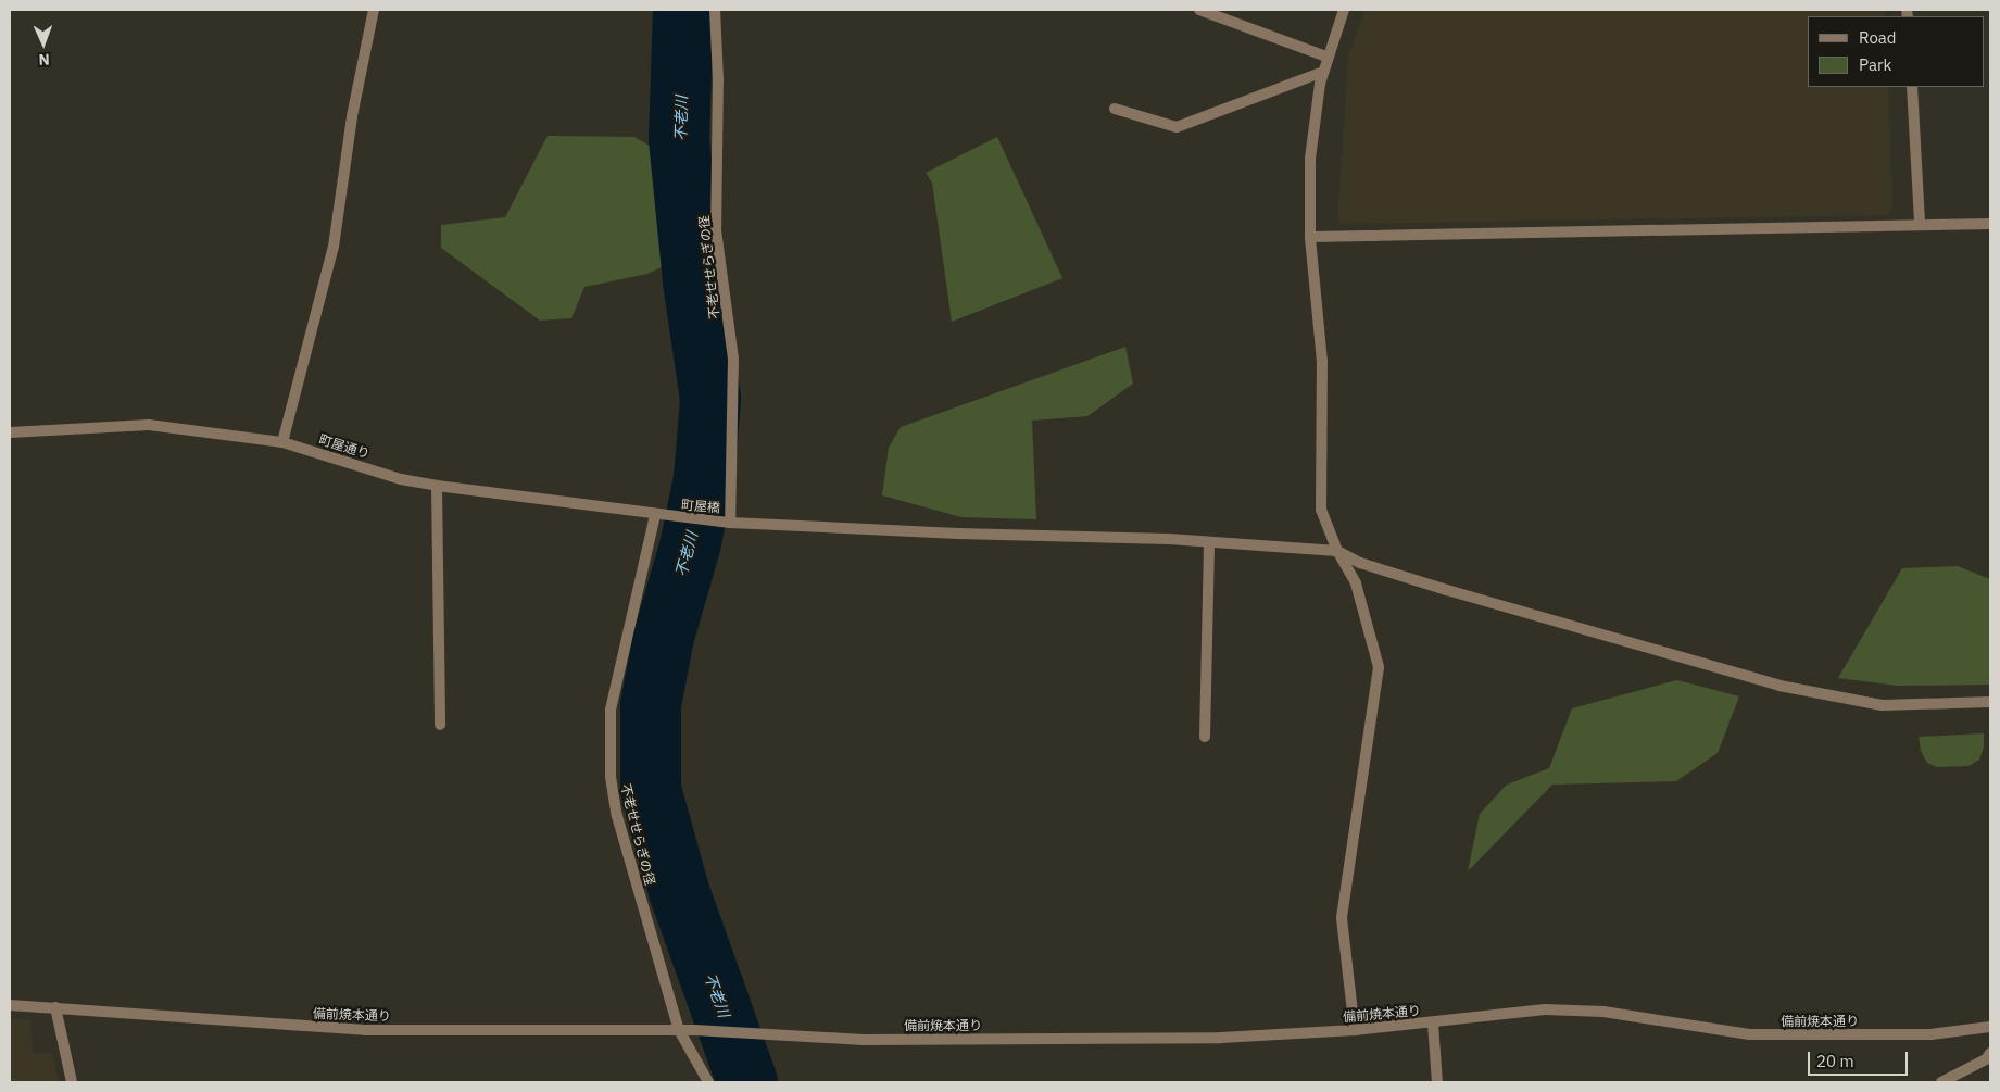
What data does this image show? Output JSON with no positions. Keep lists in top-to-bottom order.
{
  "streets": {
    "street": [
      "不老せせらぎの径",
      "町屋通り",
      "町屋橋",
      "備前焼本通り"
    ]
  },
  "crossings": [
    ["不老せせらぎの径", "町屋通り"],
    ["不老せせらぎの径", "町屋橋"],
    ["不老せせらぎの径", "備前焼本通り"],
    ["町屋通り", "町屋橋"]
  ],
  "water": ["不老川"],
  "legend": ["Road", "Park"],
  "scale_bar": "20 m",
  "north": "bottom"
}
